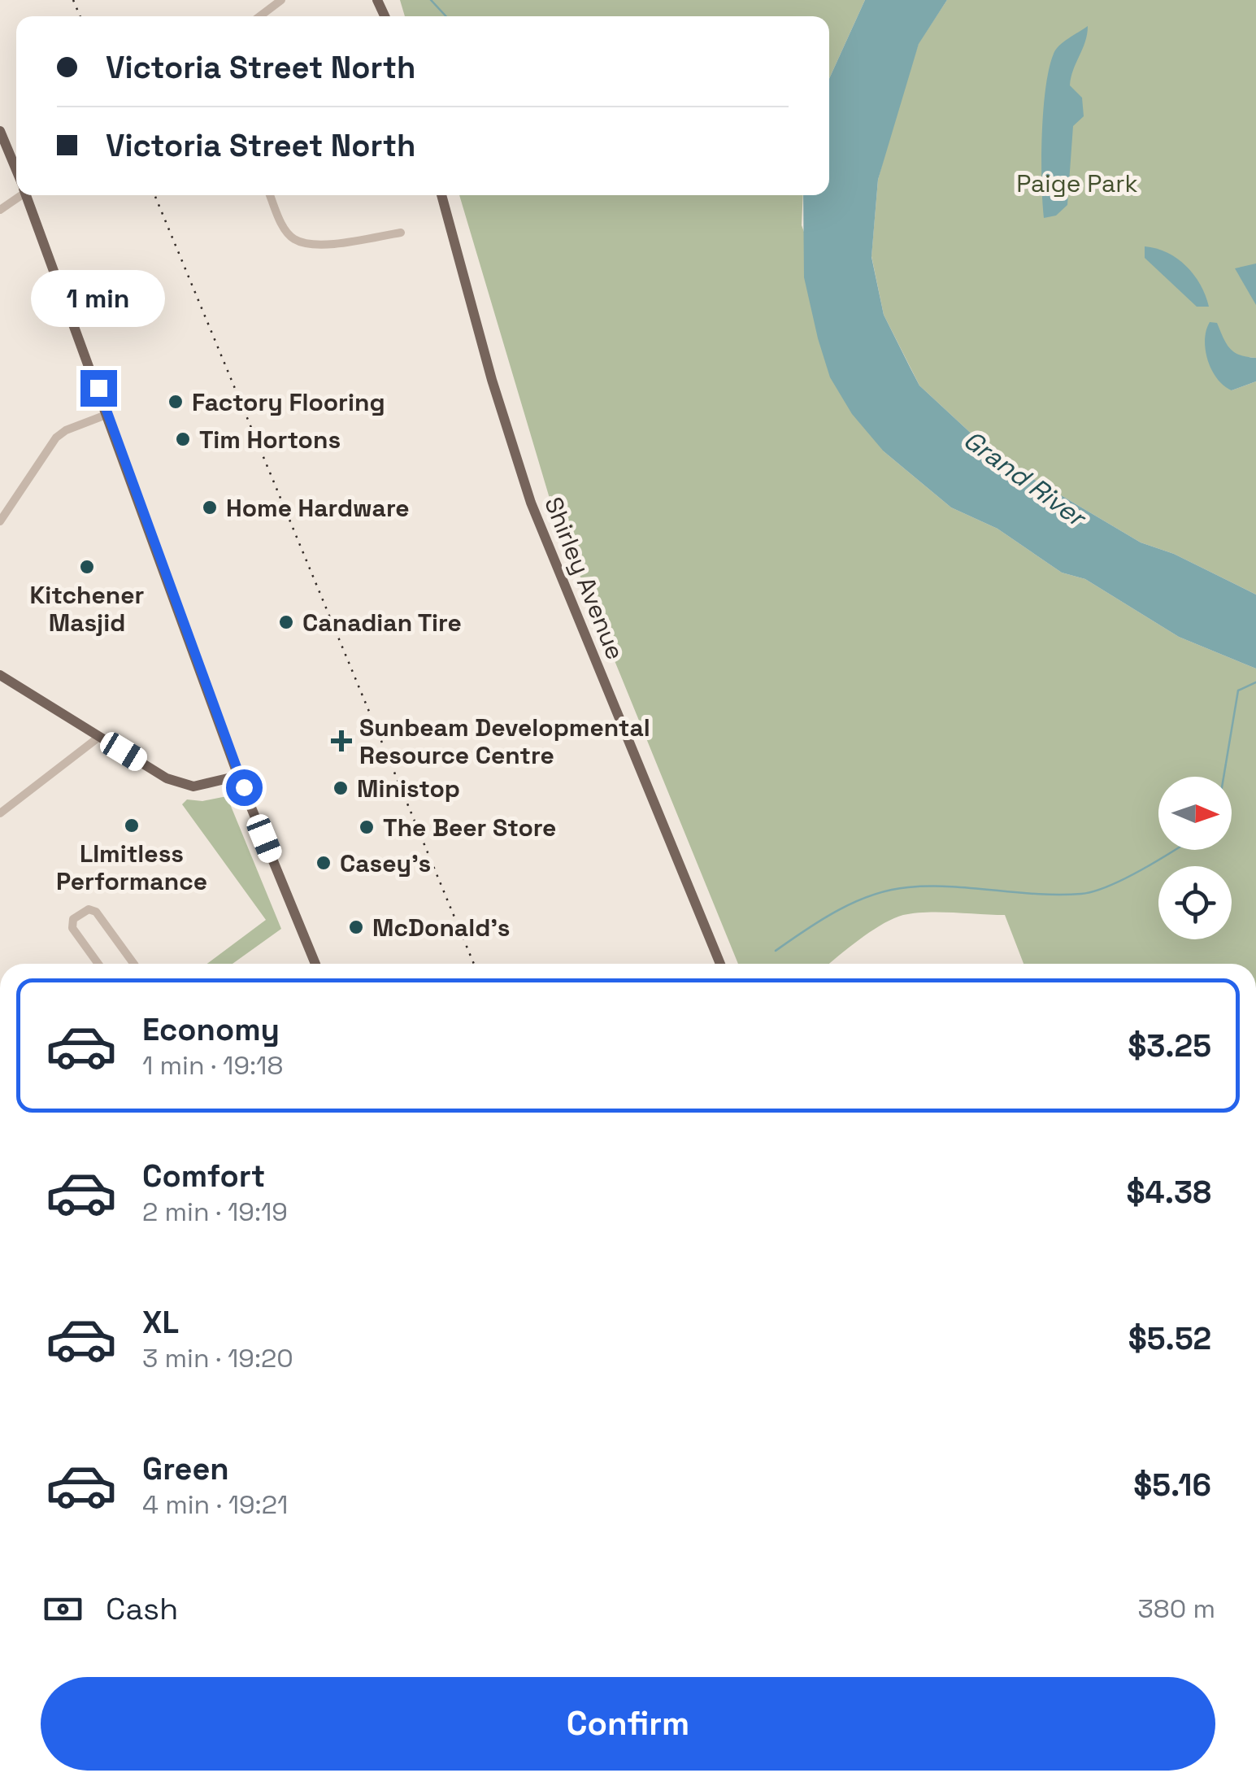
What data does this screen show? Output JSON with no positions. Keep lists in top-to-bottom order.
{
  "streets": {
    "main road": ["Shirley Avenue"]
  },
  "water": ["Grand River"],
  "parks": ["Paige Park"],
  "places": {
    "other": [
      "Factory Flooring",
      "Tim Hortons",
      "Home Hardware",
      "Kitchener Masjid",
      "Canadian Tire",
      "Ministop",
      "LImitless Performance",
      "The Beer Store",
      "Casey's",
      "McDonald's"
    ],
    "health": ["Sunbeam Developmental Resource Centre"]
  },
  "north": "right",
  "page": {
    "banner": ["Victoria Street North", "Victoria Street North"],
    "bubble": "1 min",
    "list": [
      {
        "name": "Economy",
        "note": "1 min · 19:18",
        "value": "$3.25"
      },
      {
        "name": "Comfort",
        "note": "2 min · 19:19",
        "value": "$4.38"
      },
      {
        "name": "XL",
        "note": "3 min · 19:20",
        "value": "$5.52"
      },
      {
        "name": "Green",
        "note": "4 min · 19:21",
        "value": "$5.16"
      }
    ],
    "pay": ["Cash", "380 m"],
    "buttons": "Confirm"
  }
}
